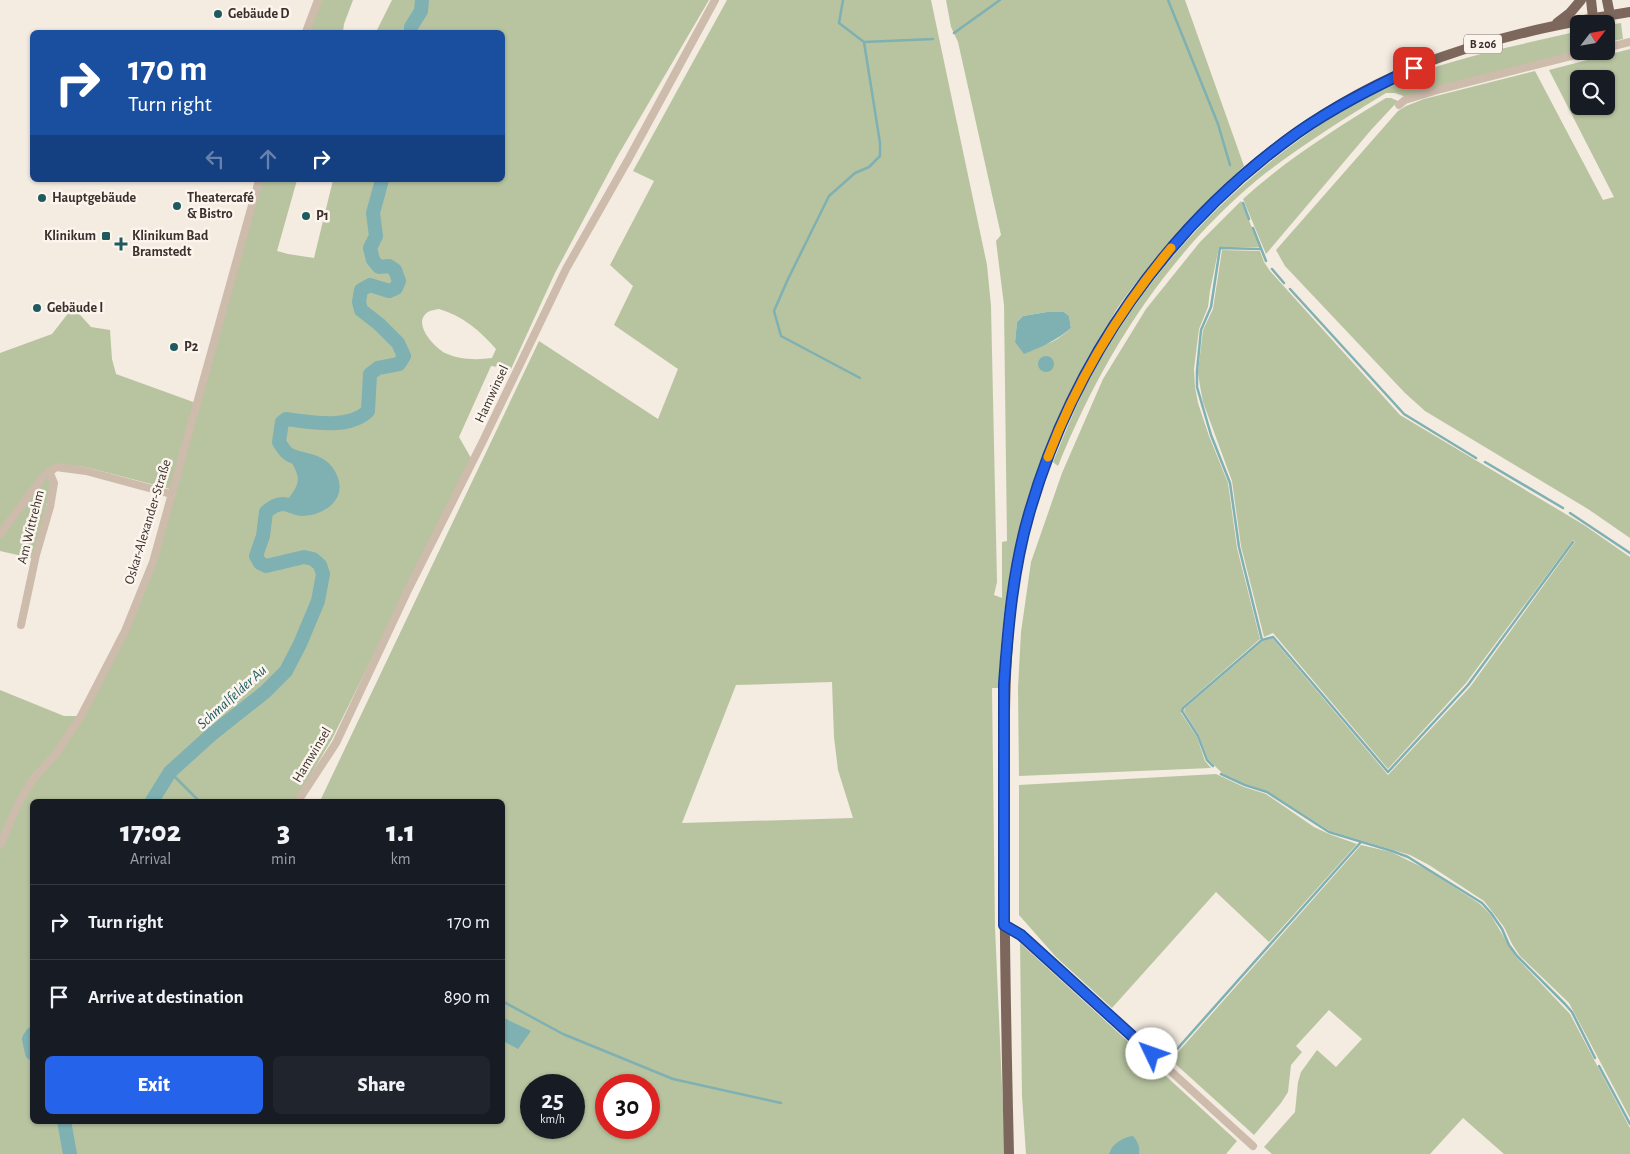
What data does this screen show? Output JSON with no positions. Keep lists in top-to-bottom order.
{
  "streets": {
    "main road": ["B 206"],
    "street": ["Hamwinsel", "Oskar-Alexander-Straße", "Am Wittrehm"]
  },
  "crossings": [
    ["Oskar-Alexander-Straße", "Am Wittrehm"]
  ],
  "water": ["Schmalfelder Au"],
  "places": {
    "other": [
      "Gebäude D",
      "Hauptgebäude",
      "Theatercafé & Bistro",
      "P1",
      "Gebäude I",
      "P2"
    ],
    "transit": ["Klinikum"],
    "health": ["Klinikum Bad Bramstedt"]
  },
  "north": "top right",
  "page": {
    "turn": ["170 m", "Turn right"],
    "eta": [
      "17:02",
      "Arrival",
      "3",
      "min",
      "1.1",
      "km"
    ],
    "list": [
      {
        "name": "Turn right",
        "value": "170 m"
      },
      {
        "name": "Arrive at destination",
        "value": "890 m"
      }
    ],
    "buttons": ["Exit", "Share"],
    "speed": "25 km/h",
    "limit": "30"
  }
}
